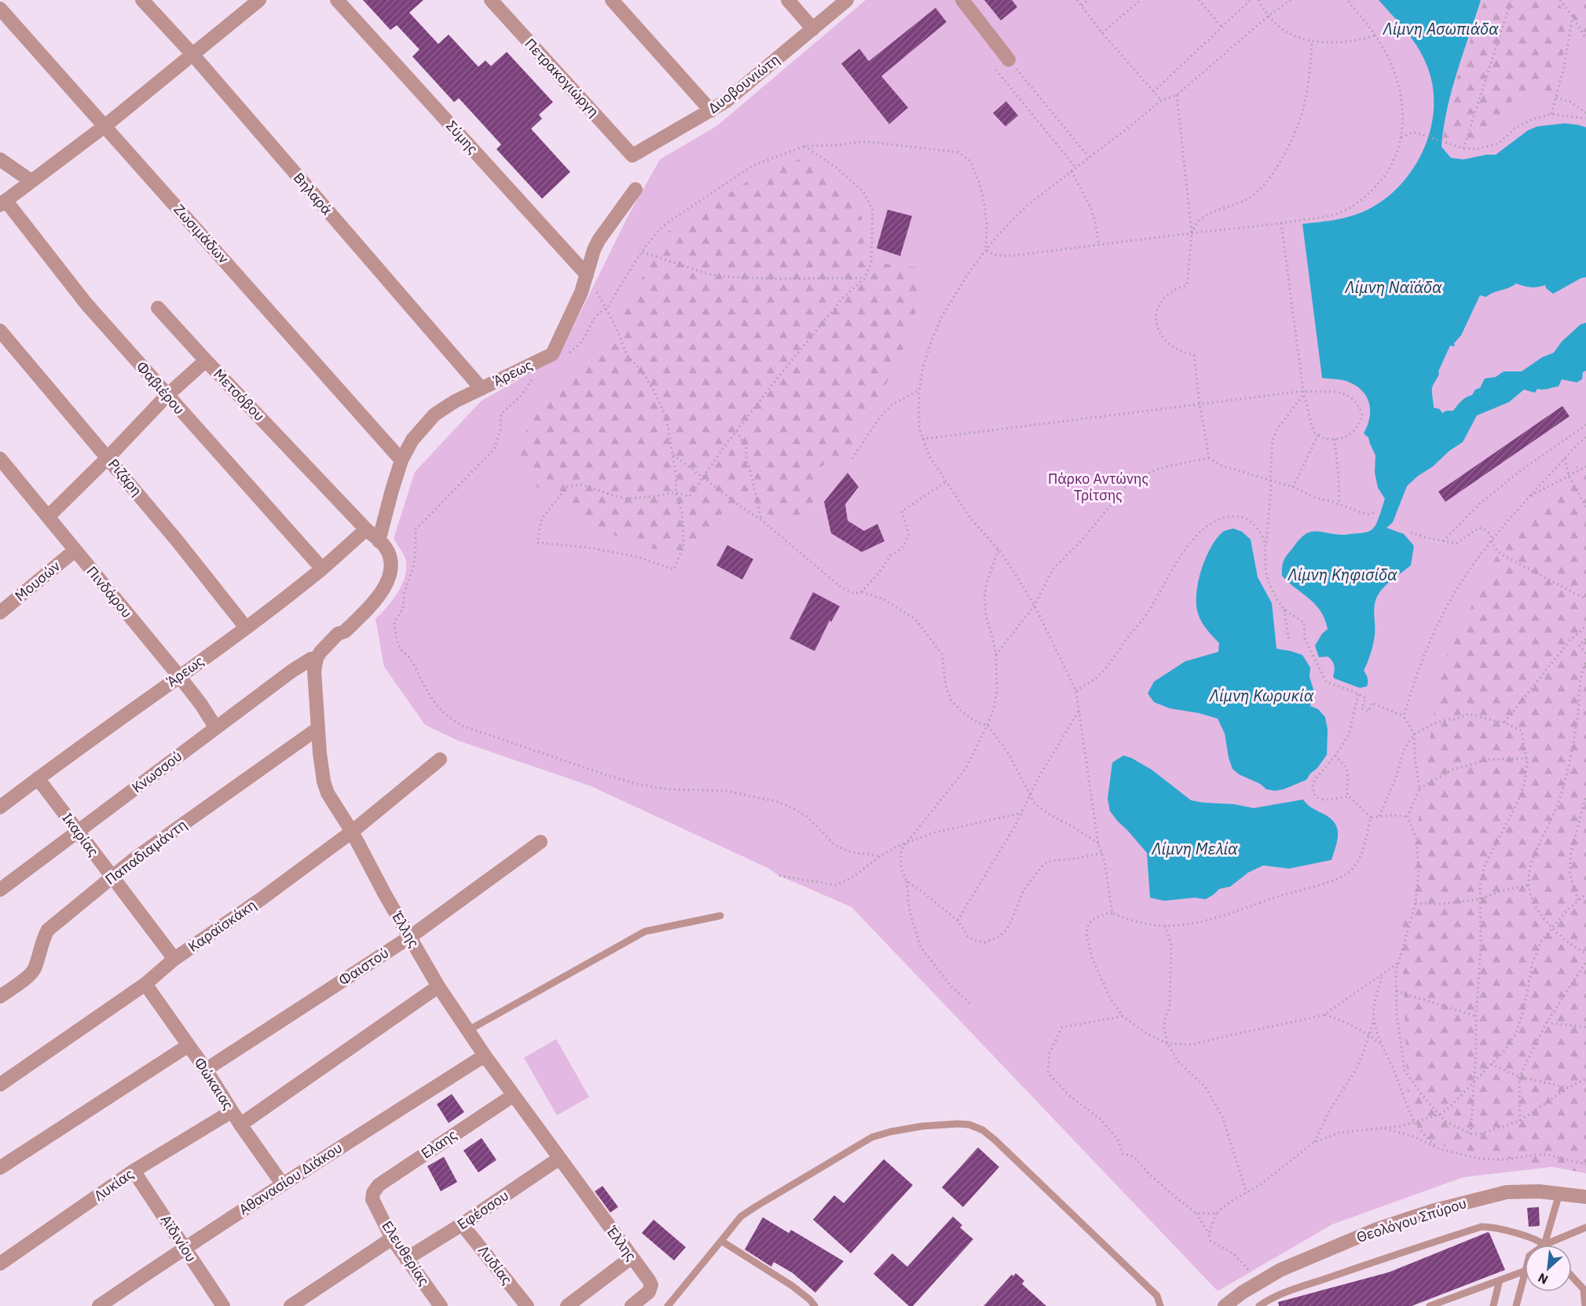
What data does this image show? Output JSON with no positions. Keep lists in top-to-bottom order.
{
  "streets": {
    "street": [
      "Πετρακογιώργη",
      "Δυοβουνιώτη",
      "Σύμης",
      "Βηλαρά",
      "Ζωσιμάδων",
      "Άρεως",
      "Φαβιέρου",
      "Μετσόβου",
      "Ριζάρη",
      "Μουσών",
      "Πινδάρου",
      "Κνωσσού",
      "Ικαρίας",
      "Παπαδιαμάντη",
      "Καραϊσκάκη",
      "Έλλης",
      "Φαιστού",
      "Φώκαιας",
      "Ελαης",
      "Αθανασίου Διάκου",
      "Λυκίας",
      "Εφέσσου",
      "Θεολόγου Σπύρου",
      "Αϊδινίου",
      "Ελευθερίας",
      "Λυδίας"
    ]
  },
  "crossings": [
    ["Πετρακογιώργη", "Δυοβουνιώτη"],
    ["Σύμης", "Άρεως"],
    ["Βηλαρά", "Άρεως"],
    ["Ζωσιμάδων", "Άρεως"],
    ["Άρεως", "Φαβιέρου"],
    ["Άρεως", "Μετσόβου"],
    ["Άρεως", "Ριζάρη"],
    ["Άρεως", "Πινδάρου"],
    ["Άρεως", "Ικαρίας"],
    ["Φαβιέρου", "Μετσόβου"],
    ["Μετσόβου", "Ριζάρη"],
    ["Μετσόβου", "Πινδάρου"],
    ["Μουσών", "Πινδάρου"],
    ["Πινδάρου", "Κνωσσού"],
    ["Κνωσσού", "Ικαρίας"],
    ["Κνωσσού", "Έλλης"],
    ["Ικαρίας", "Παπαδιαμάντη"],
    ["Ικαρίας", "Καραϊσκάκη"],
    ["Παπαδιαμάντη", "Έλλης"],
    ["Καραϊσκάκη", "Έλλης"],
    ["Καραϊσκάκη", "Φώκαιας"],
    ["Έλλης", "Φαιστού"],
    ["Έλλης", "Ελαης"],
    ["Έλλης", "Αθανασίου Διάκου"],
    ["Έλλης", "Εφέσσου"],
    ["Φαιστού", "Φώκαιας"],
    ["Φώκαιας", "Αθανασίου Διάκου"],
    ["Φώκαιας", "Λυκίας"],
    ["Ελαης", "Ελευθερίας"],
    ["Αθανασίου Διάκου", "Αϊδινίου"],
    ["Λυκίας", "Αϊδινίου"],
    ["Εφέσσου", "Ελευθερίας"],
    ["Εφέσσου", "Λυδίας"]
  ],
  "water": [
    "Λίμνη Ασωπιάδα",
    "Λίμνη Ναϊάδα",
    "Λίμνη Κηφισίδα",
    "Λίμνη Κωρυκία",
    "Λίμνη Μελία"
  ],
  "parks": ["Πάρκο Αντώνης Τρίτσης"],
  "north": "bottom left"
}
